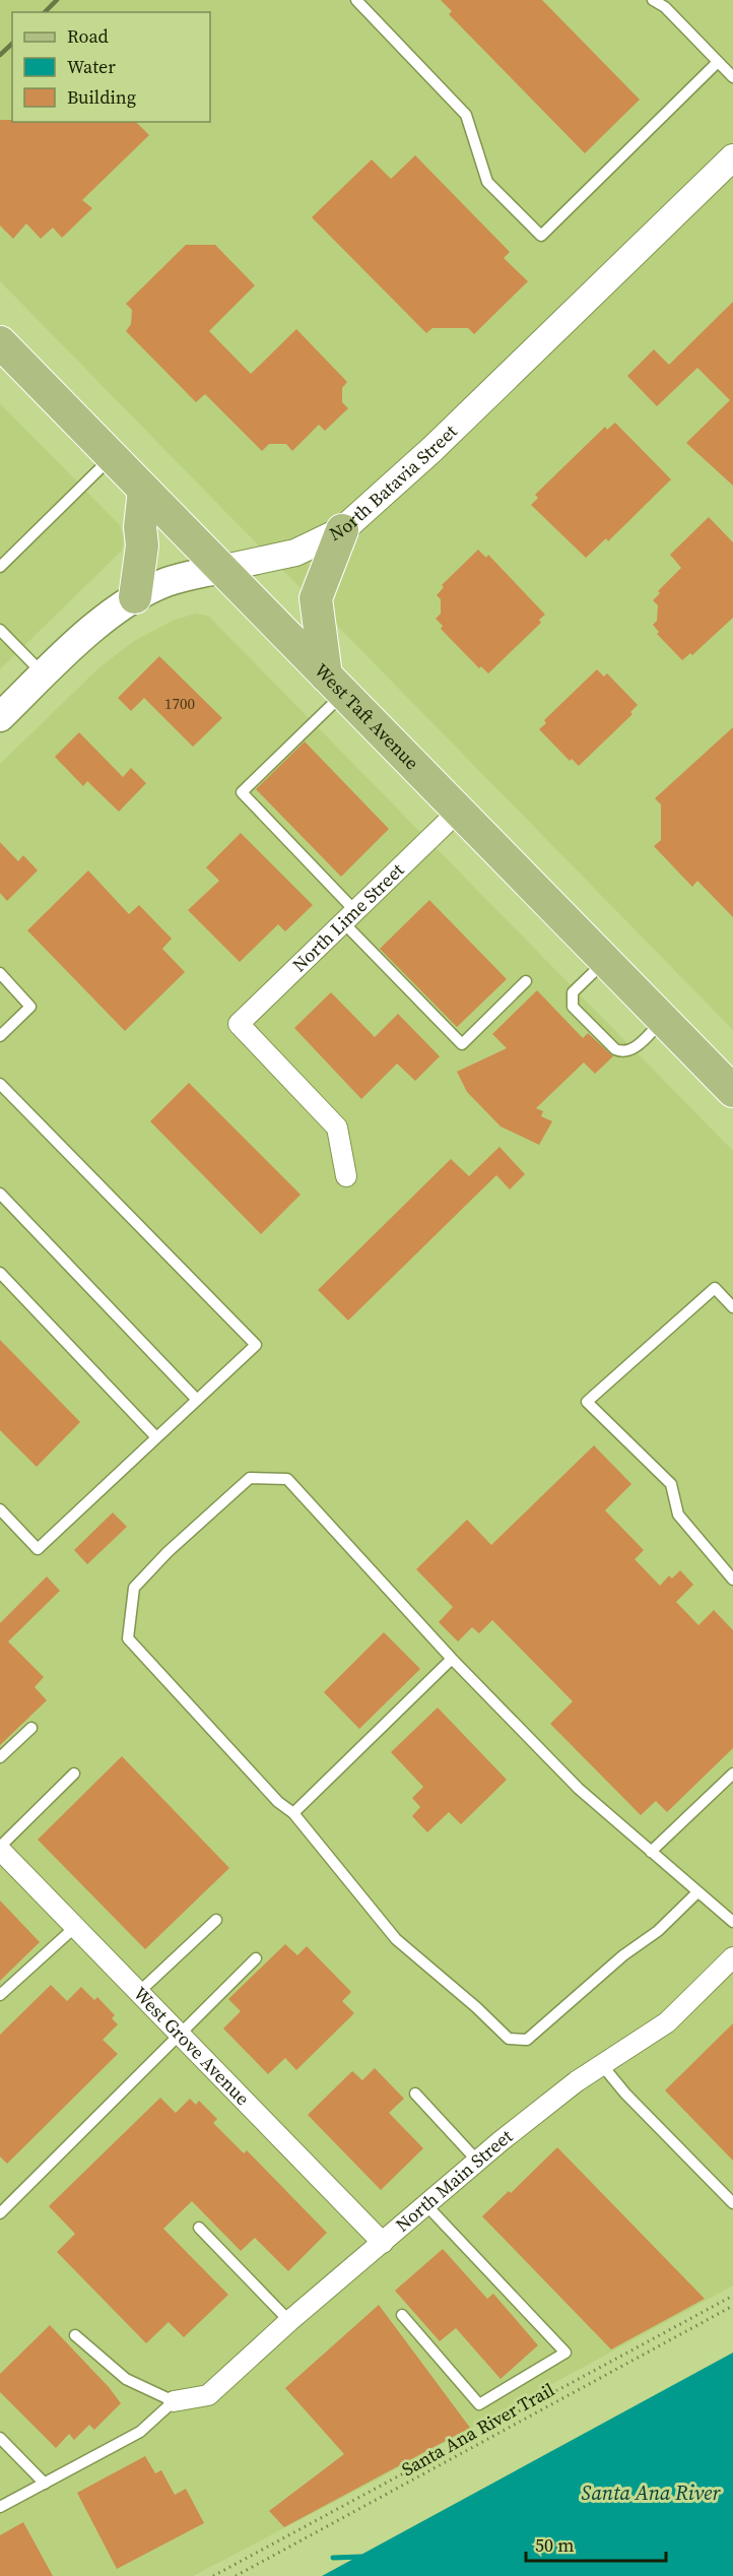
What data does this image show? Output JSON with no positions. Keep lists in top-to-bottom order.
{
  "streets": {
    "main road": ["North Batavia Street", "West Taft Avenue"],
    "street": ["North Lime Street", "West Grove Avenue", "North Main Street"],
    "path": ["Santa Ana River Trail"]
  },
  "crossings": [
    ["North Batavia Street", "West Taft Avenue"],
    ["West Taft Avenue", "North Lime Street"],
    ["West Grove Avenue", "North Main Street"]
  ],
  "water": ["Santa Ana River"],
  "house_numbers": ["1700"],
  "legend": ["Road", "Water", "Building"],
  "scale_bar": "50 m"
}
